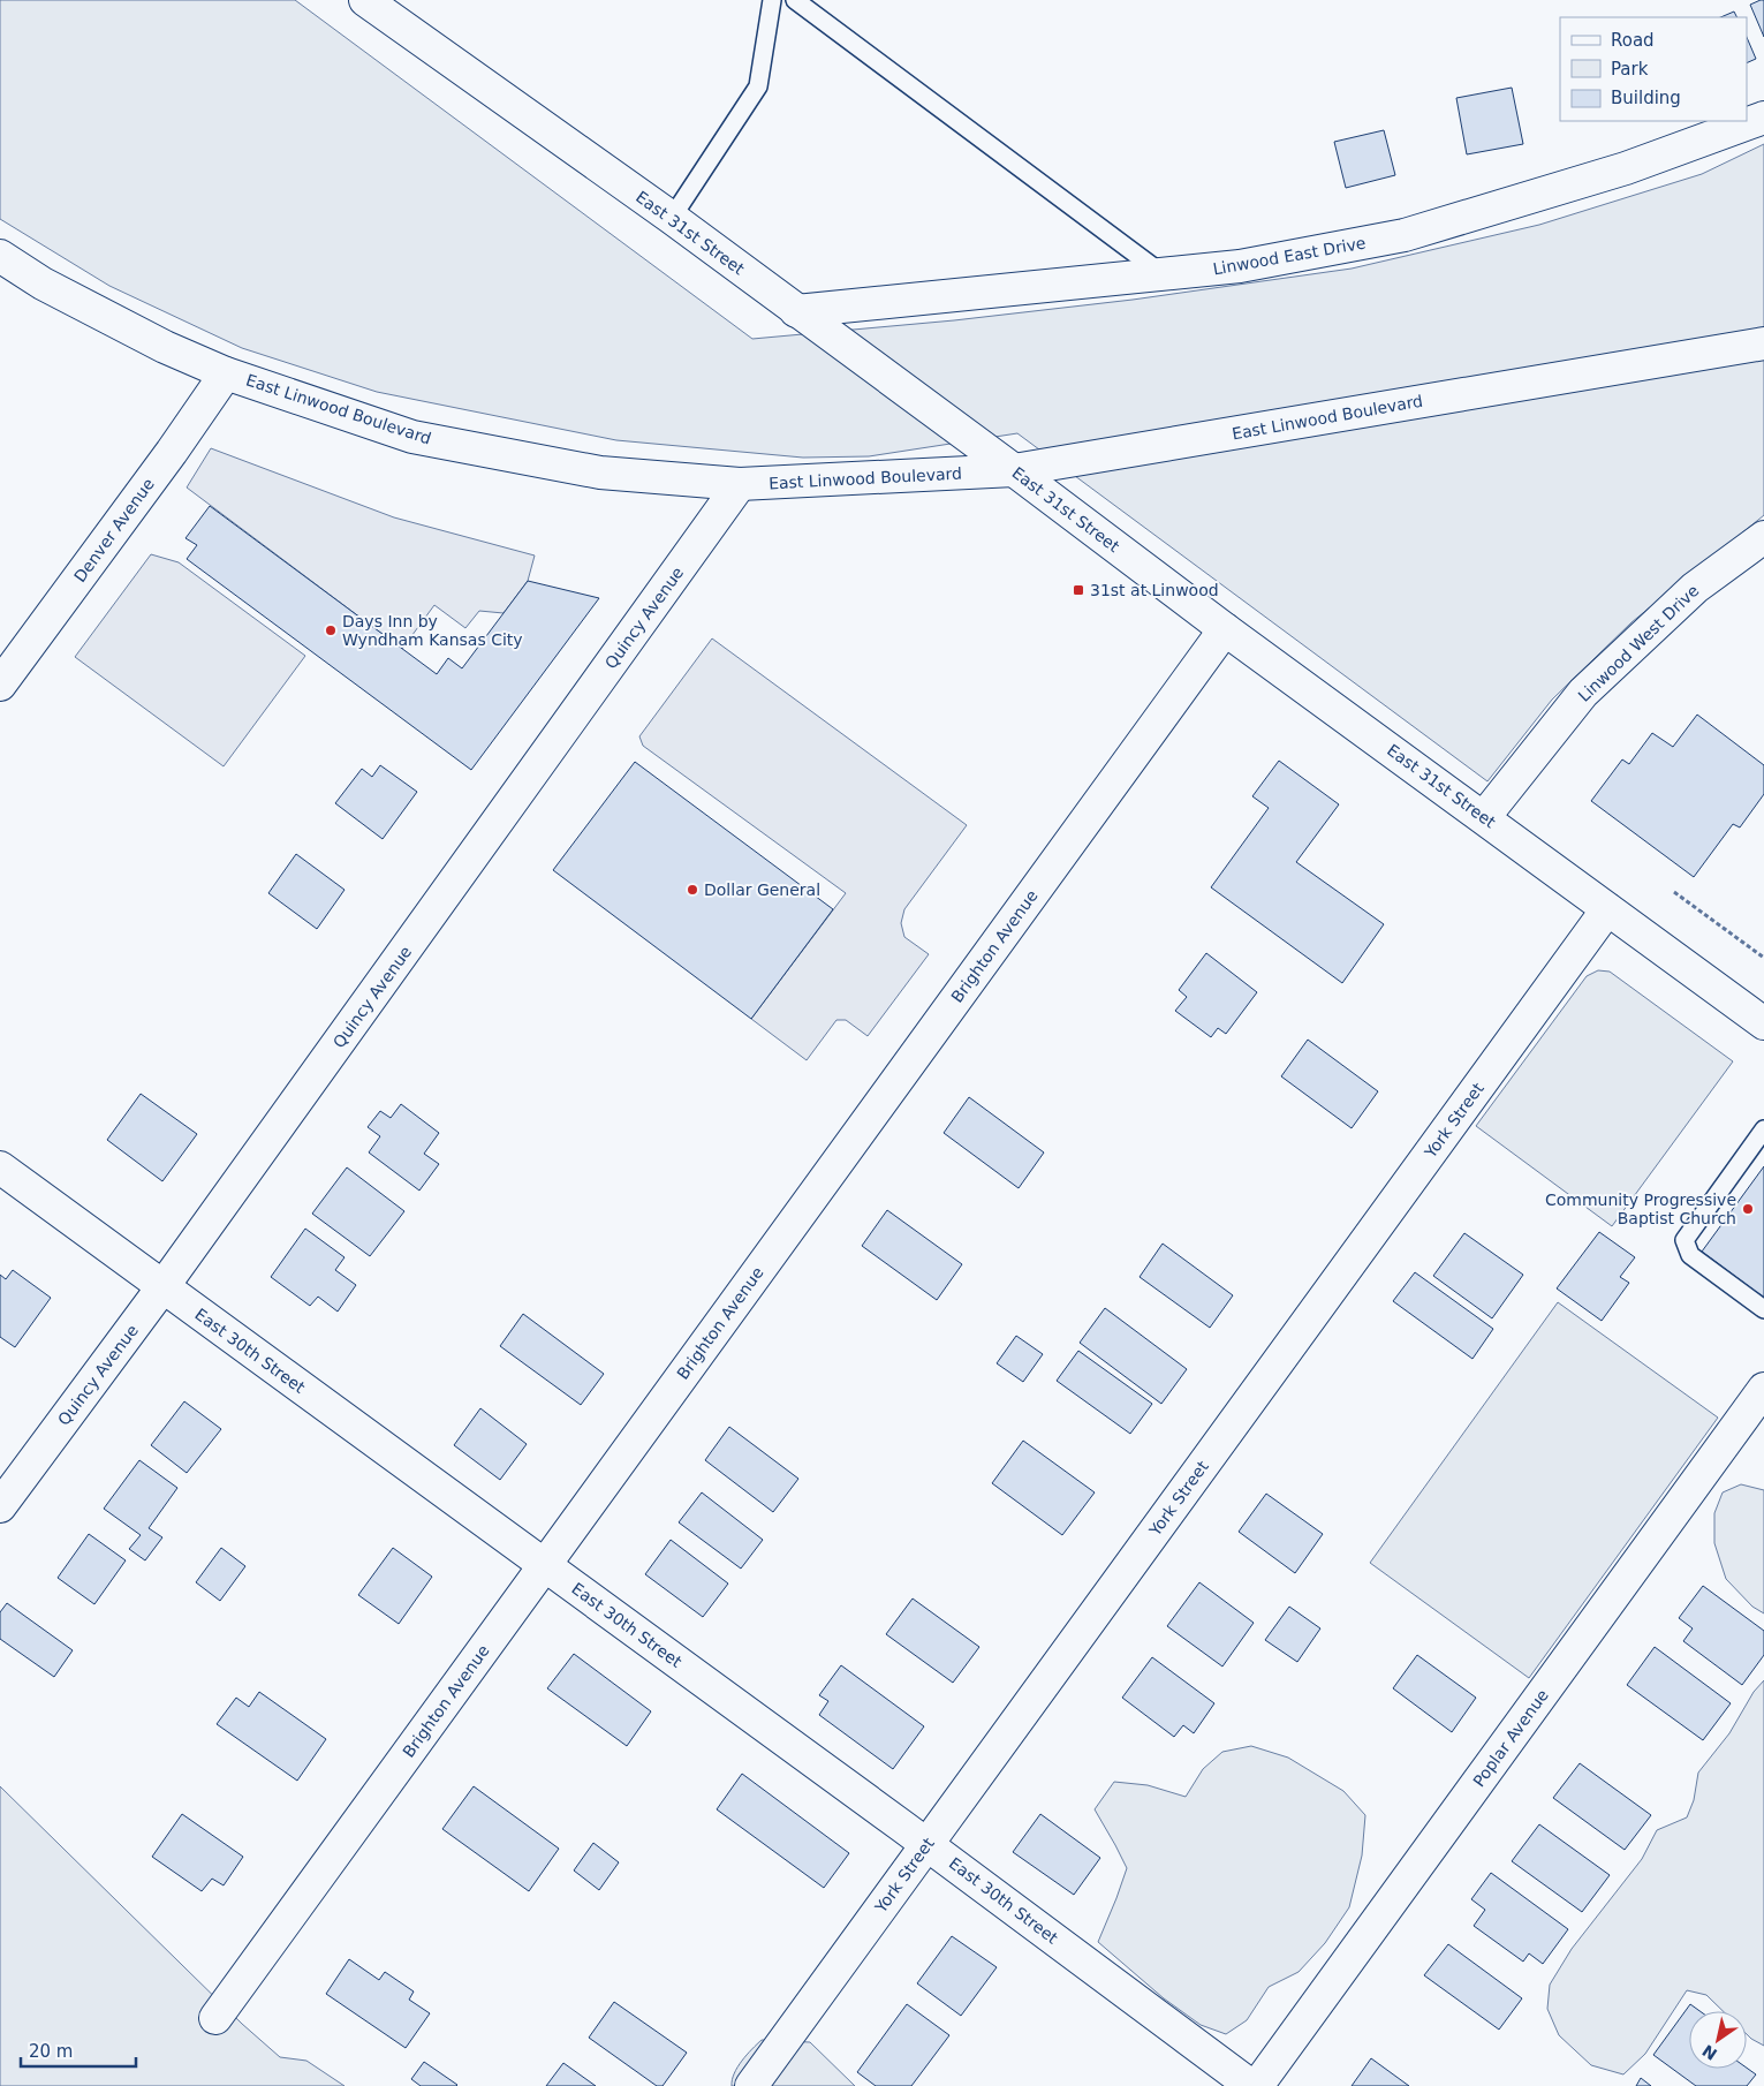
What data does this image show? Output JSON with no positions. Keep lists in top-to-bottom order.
{
  "streets": {
    "street": [
      "East 31st Street",
      "Linwood East Drive",
      "East Linwood Boulevard",
      "Denver Avenue",
      "Quincy Avenue",
      "Linwood West Drive",
      "Brighton Avenue",
      "York Street",
      "East 30th Street",
      "Poplar Avenue"
    ]
  },
  "crossings": [
    ["East 31st Street", "Linwood East Drive"],
    ["East 31st Street", "East Linwood Boulevard"],
    ["East 31st Street", "Linwood West Drive"],
    ["East 31st Street", "Brighton Avenue"],
    ["East 31st Street", "York Street"],
    ["East Linwood Boulevard", "Denver Avenue"],
    ["East Linwood Boulevard", "Quincy Avenue"],
    ["Quincy Avenue", "East 30th Street"],
    ["Brighton Avenue", "East 30th Street"],
    ["York Street", "East 30th Street"]
  ],
  "places": {
    "transit": ["31st at Linwood"],
    "other": ["Days Inn by Wyndham Kansas City", "Dollar General", "Community Progressive Baptist Church"]
  },
  "legend": ["Road", "Park", "Building"],
  "scale_bar": "20 m",
  "north": "bottom left"
}
